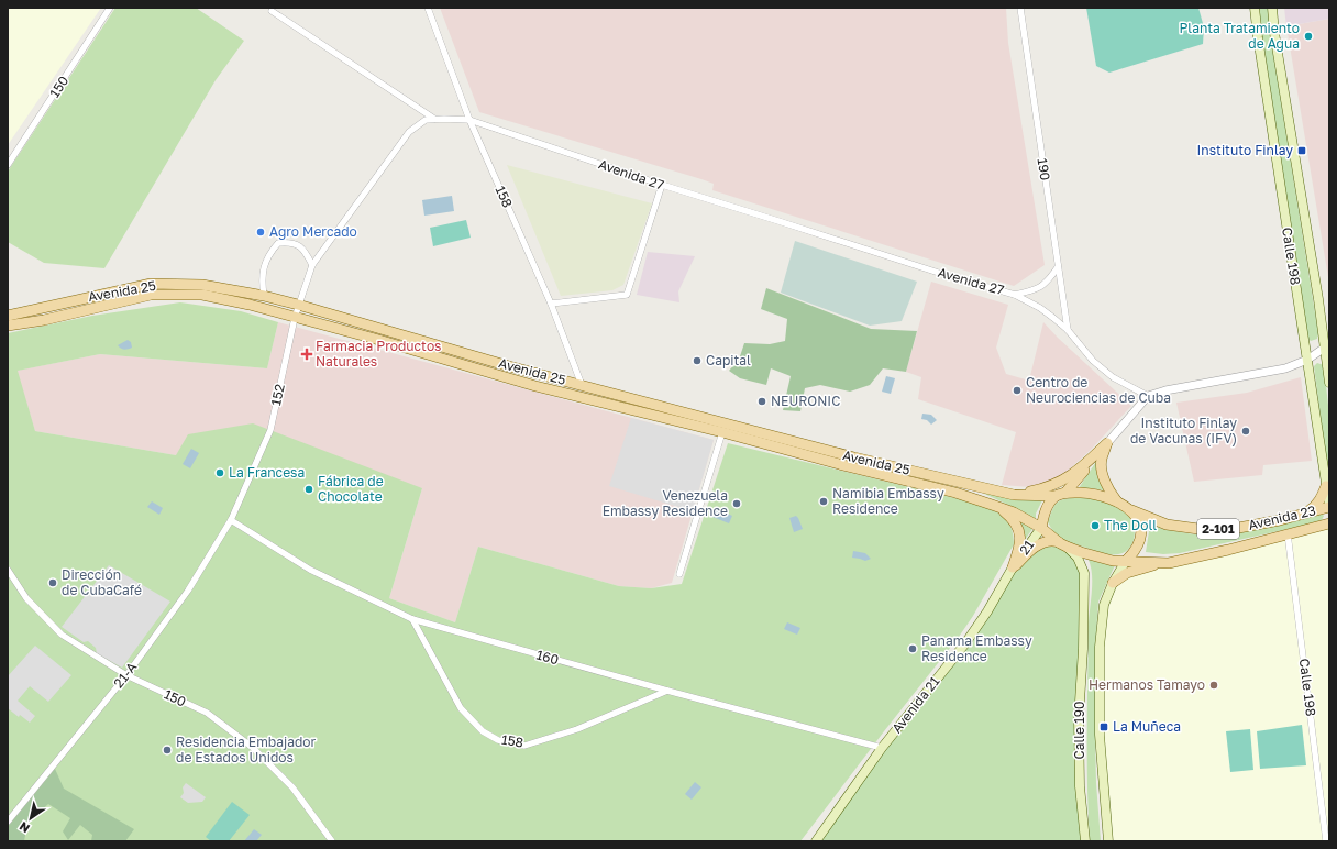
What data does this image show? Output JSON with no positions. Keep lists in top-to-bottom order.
{
  "streets": {
    "main road": [
      "Calle 198",
      "Avenida 25",
      "Avenida 23",
      "2-101",
      "21",
      "Avenida 21",
      "Calle 190"
    ],
    "street": [
      "150",
      "190",
      "Avenida 27",
      "158",
      "152",
      "160",
      "21-A"
    ]
  },
  "crossings": [
    ["150", "21-A"],
    ["190", "Avenida 27"],
    ["Avenida 27", "158"],
    ["Avenida 27", "152"],
    ["158", "Avenida 25"],
    ["158", "160"],
    ["Calle 198", "Avenida 23"],
    ["Avenida 25", "152"],
    ["Avenida 25", "Avenida 23"],
    ["Avenida 25", "21"],
    ["Avenida 25", "Calle 190"],
    ["152", "160"],
    ["152", "21-A"],
    ["Avenida 23", "21"],
    ["Avenida 23", "Calle 190"],
    ["21", "Avenida 21"],
    ["21", "Calle 190"],
    ["160", "21-A"],
    ["160", "Avenida 21"]
  ],
  "places": {
    "other": [
      "Planta Tratamiento de Agua",
      "Agro Mercado",
      "Capital",
      "Centro de Neurociencias de Cuba",
      "NEURONIC",
      "Instituto Finlay de Vacunas (IFV)",
      "La Francesa",
      "Fábrica de Chocolate",
      "Namibia Embassy Residence",
      "Venezuela Embassy Residence",
      "The Doll",
      "Dirección de CubaCafé",
      "Panama Embassy Residence",
      "Hermanos Tamayo",
      "Residencia Embajador de Estados Unidos"
    ],
    "transit": ["Instituto Finlay", "La Muñeca"],
    "health": ["Farmacia Productos Naturales"]
  },
  "north": "bottom left"
}
